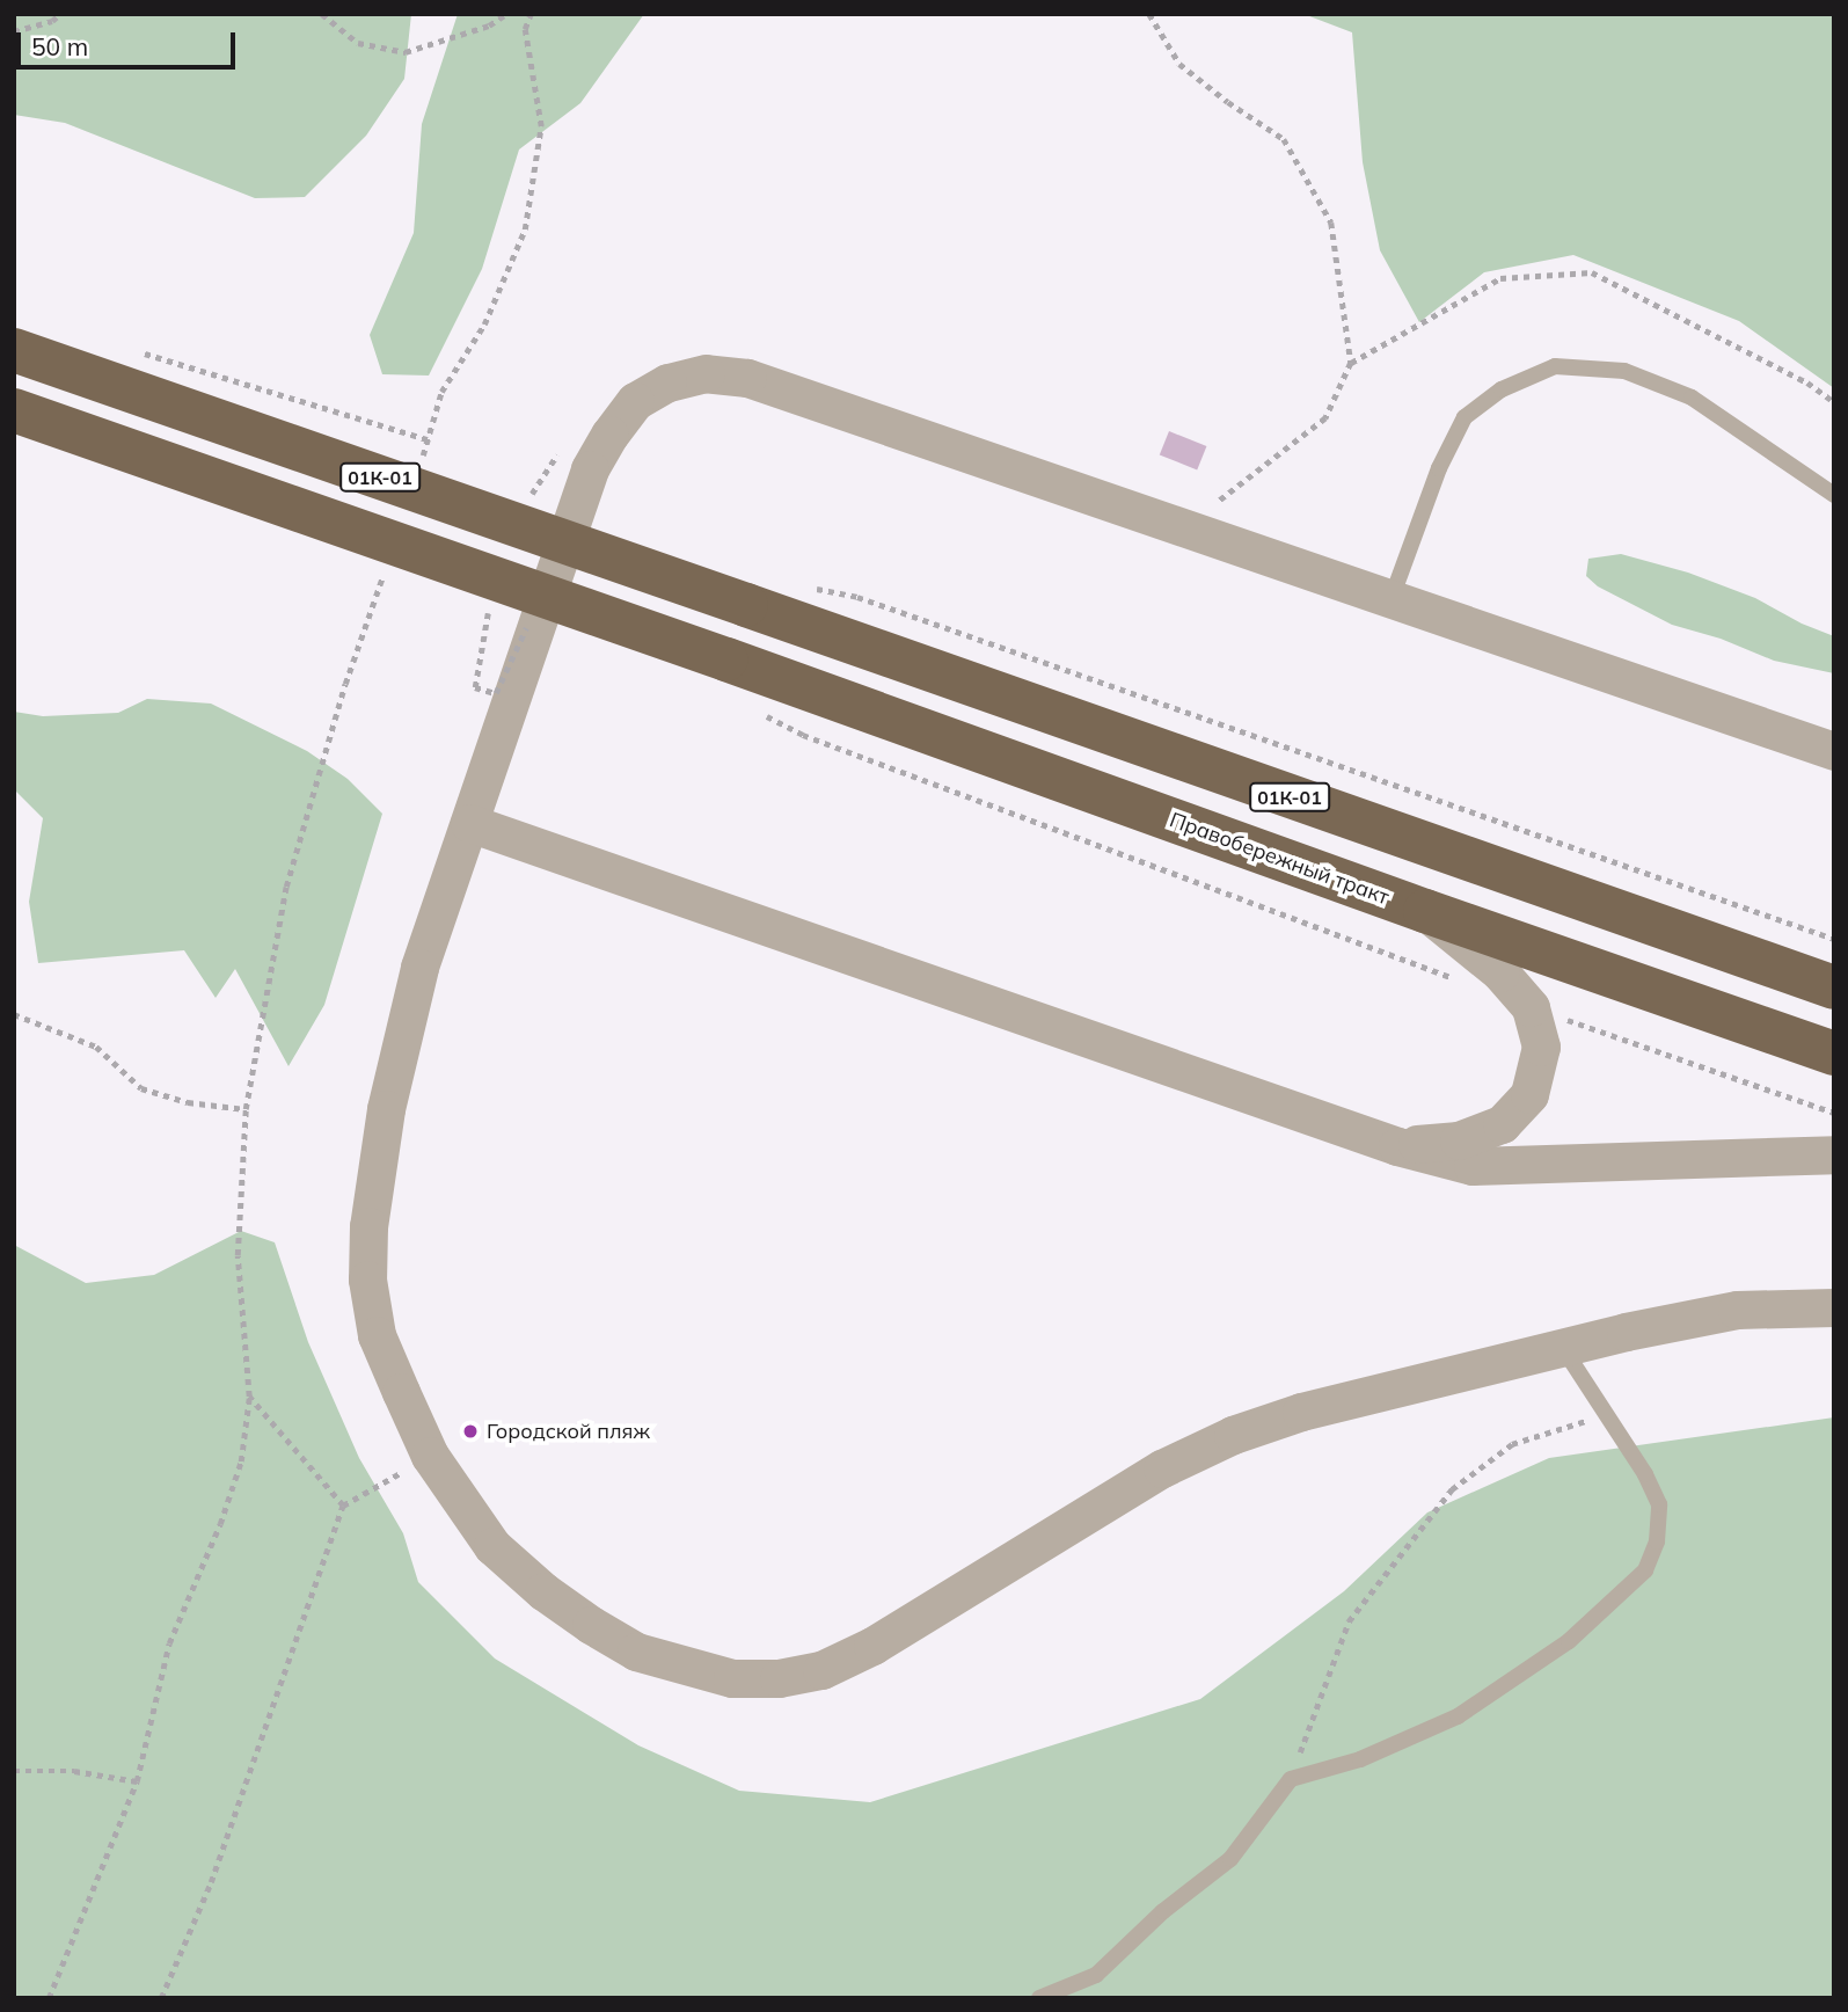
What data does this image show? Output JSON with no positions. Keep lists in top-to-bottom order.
{
  "streets": {
    "highway": ["01К-01", "Правобережный тракт"]
  },
  "places": ["Городской пляж"],
  "scale_bar": "50 m"
}
